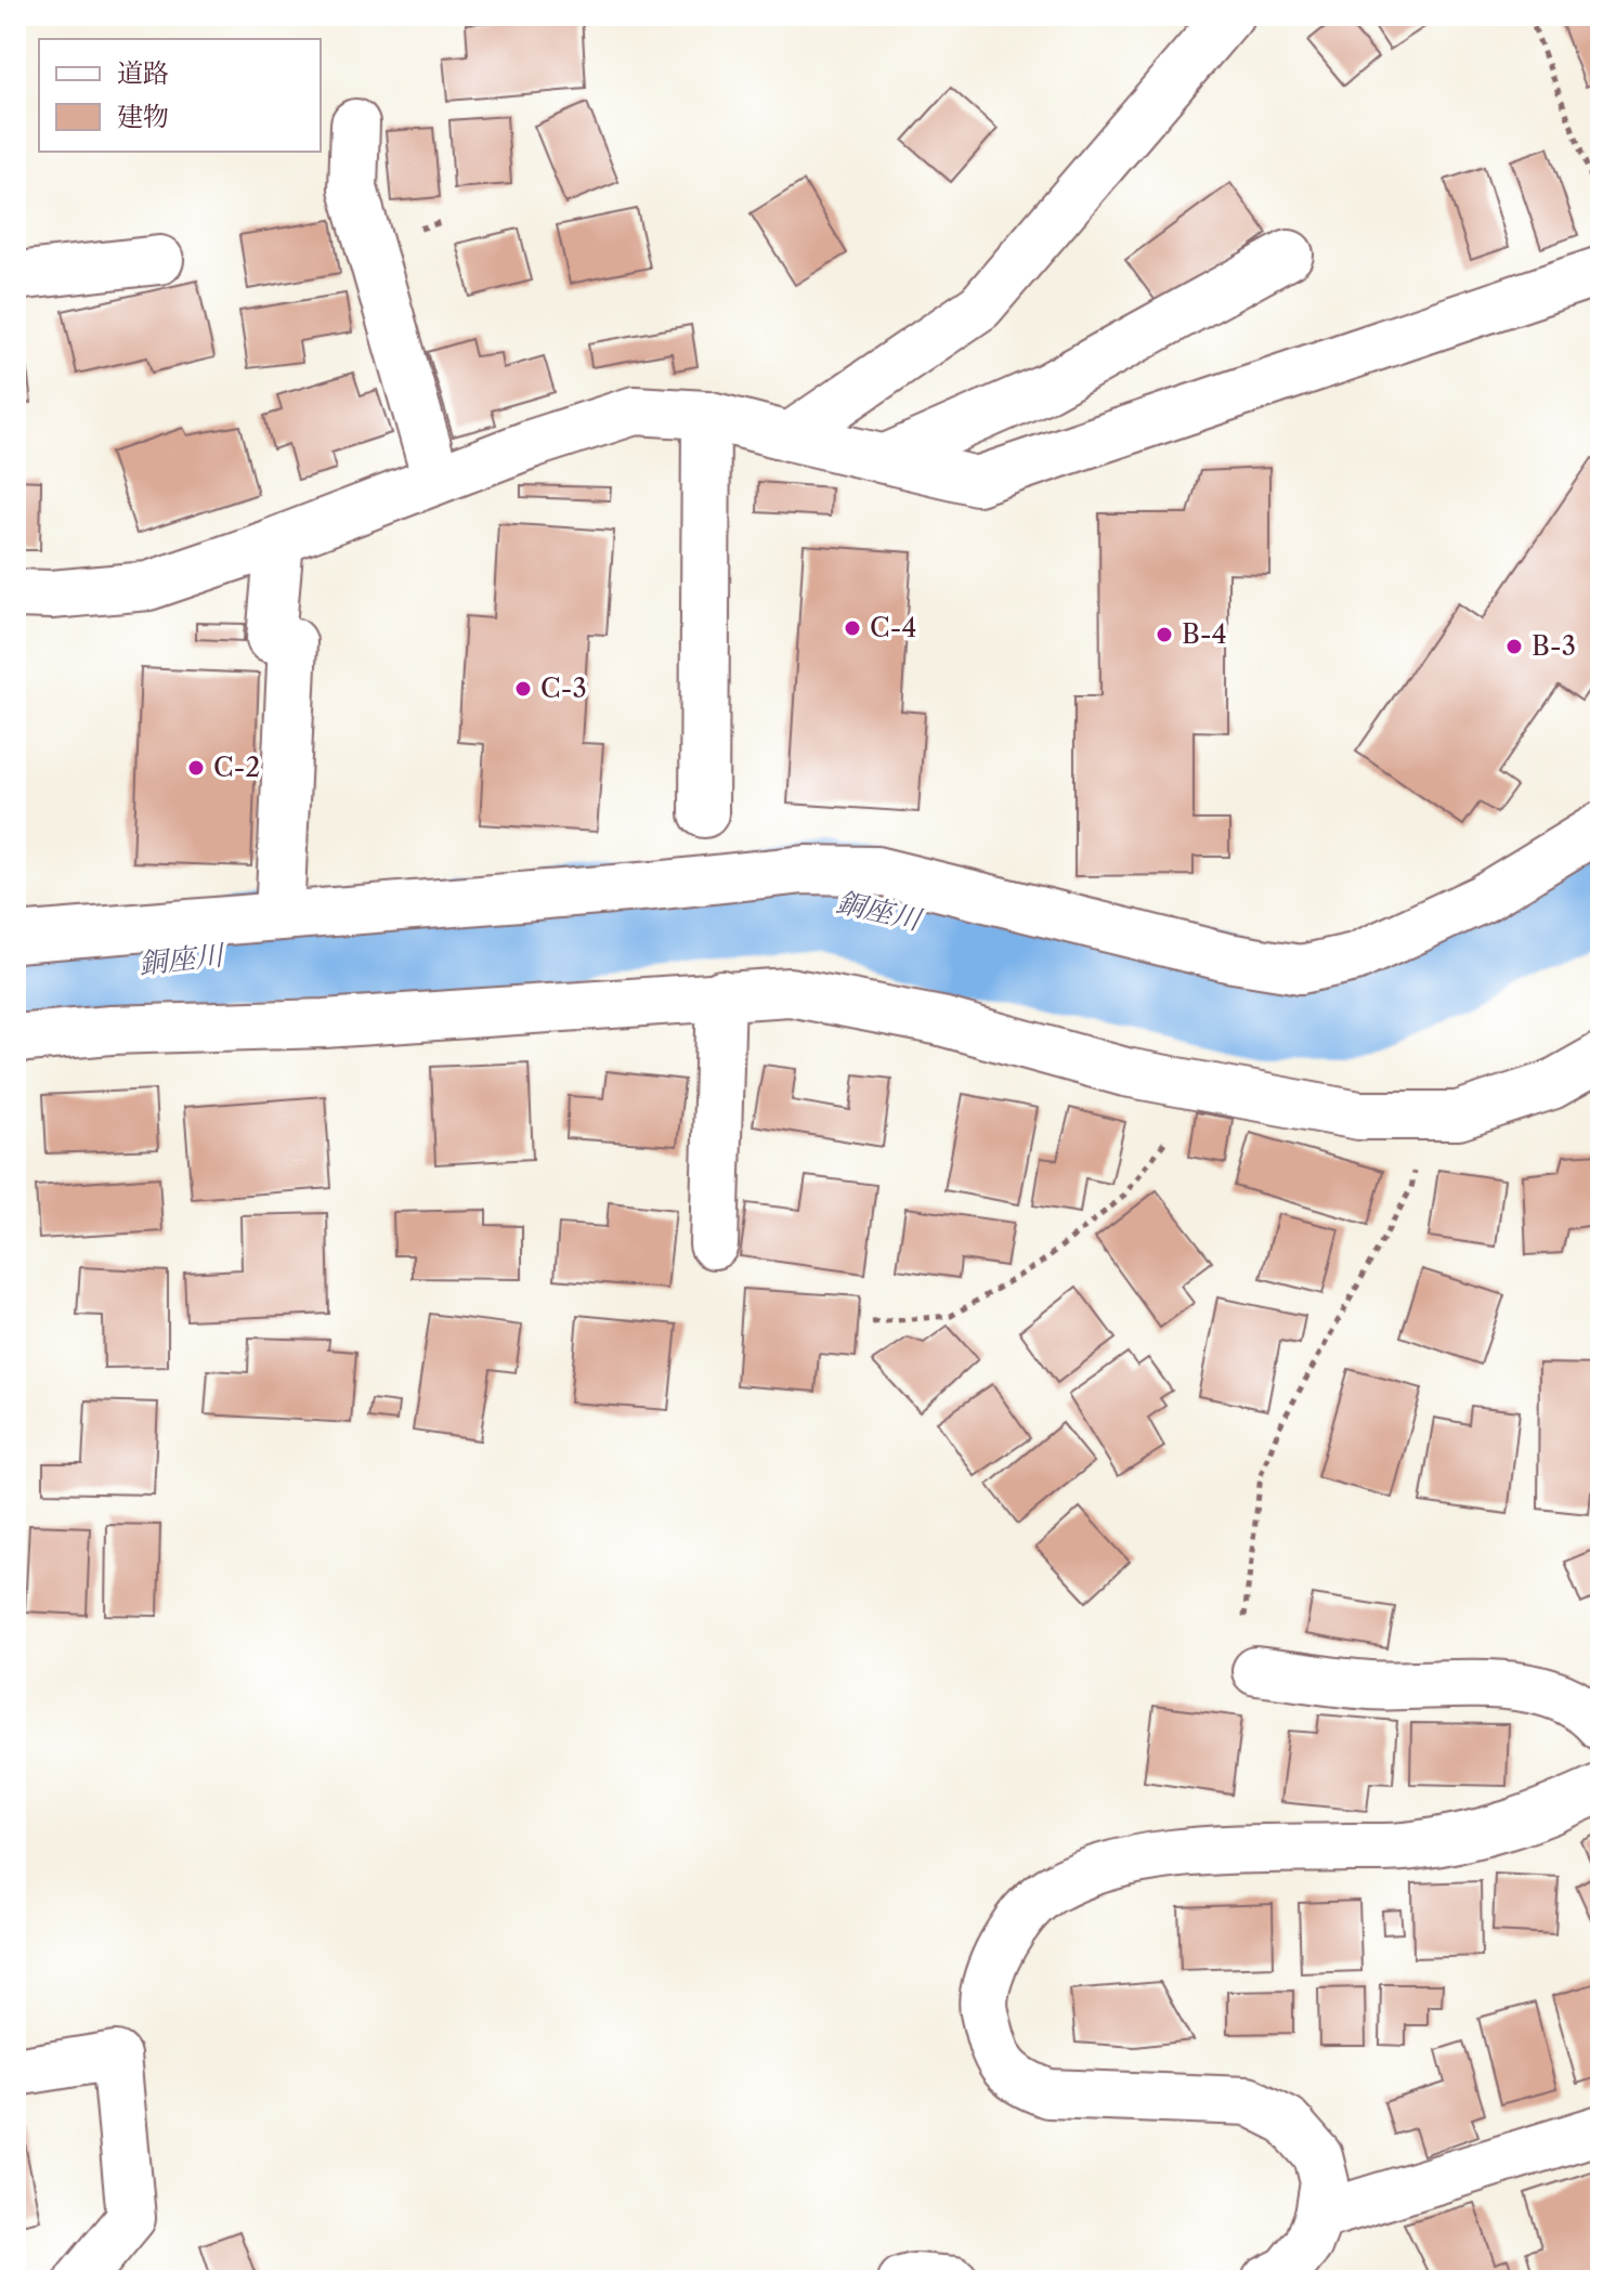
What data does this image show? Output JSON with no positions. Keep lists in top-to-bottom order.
{
  "water": ["銅座川"],
  "places": [
    "C-4",
    "B-4",
    "B-3",
    "C-3",
    "C-2"
  ],
  "legend": ["道路", "建物"]
}
